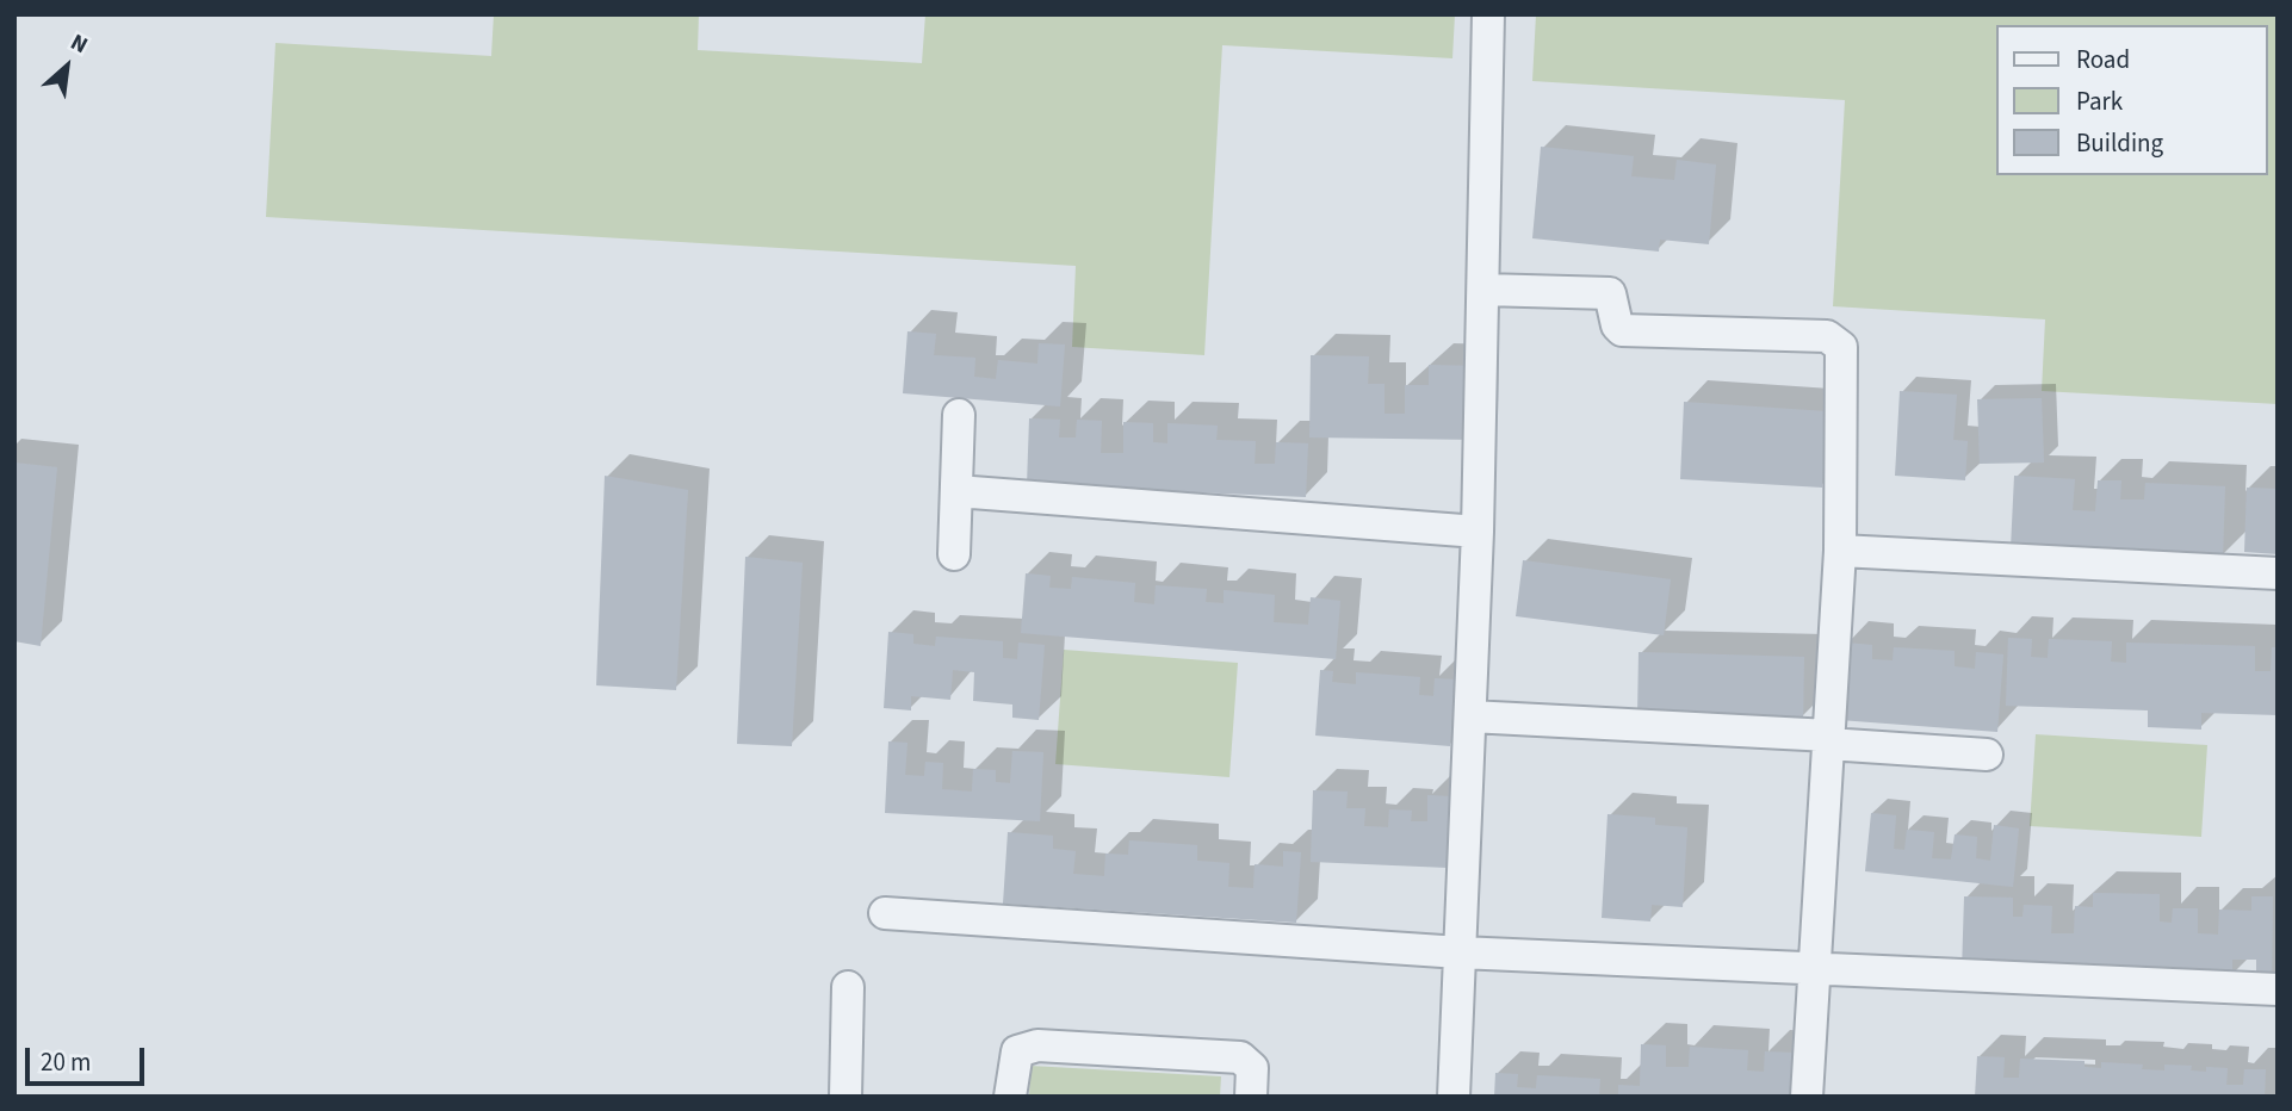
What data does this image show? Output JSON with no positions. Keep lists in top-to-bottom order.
{
  "legend": ["Road", "Park", "Building"],
  "scale_bar": "20 m",
  "north": "top right"
}
